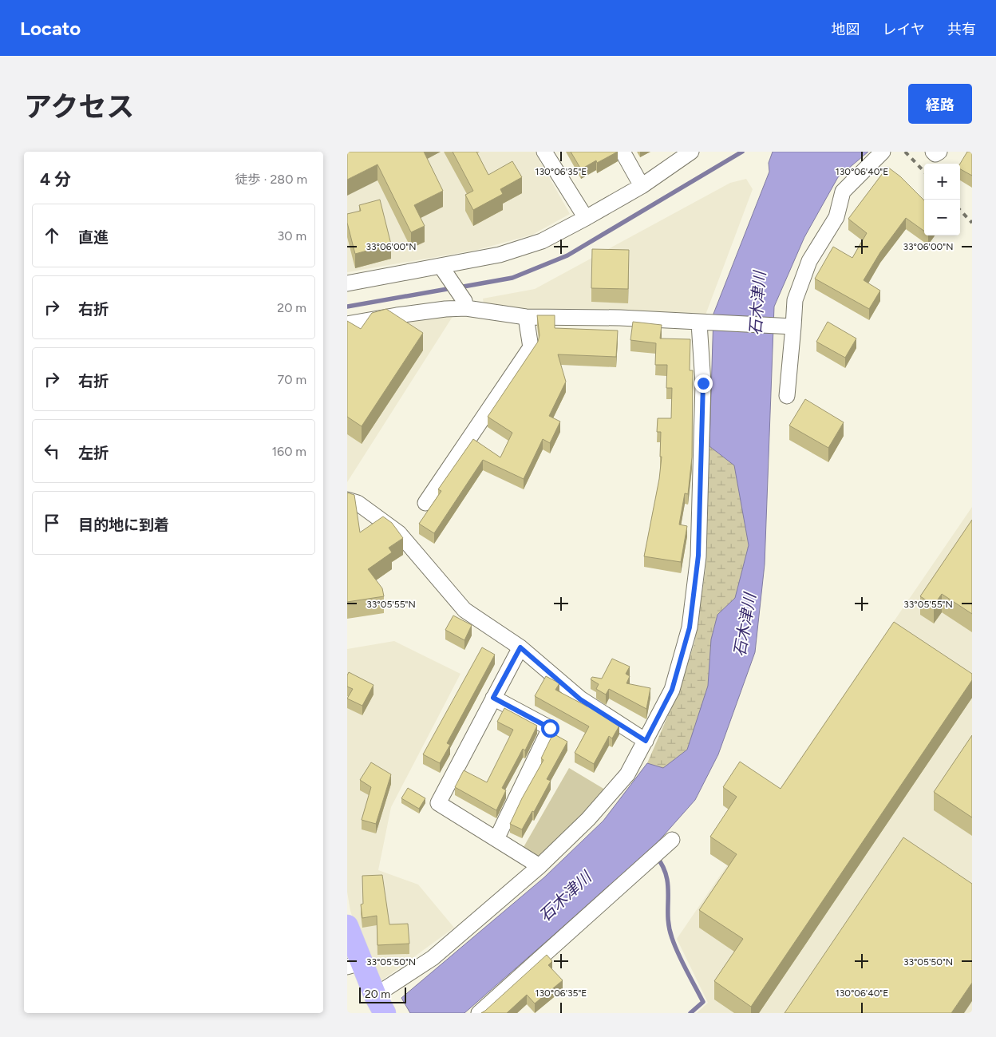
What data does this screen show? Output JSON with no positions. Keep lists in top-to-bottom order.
{
  "water": ["石木津川"],
  "scale_bar": "20 m",
  "page": {
    "header": "Locato",
    "nav": ["地図", "レイヤ", "共有"],
    "title": "アクセス",
    "buttons": "経路",
    "heading": ["4 分", "徒歩 · 280 m"],
    "map_buttons": ["+", "−"],
    "list": [
      ["直進", "30 m"],
      ["右折", "20 m"],
      ["右折", "70 m"],
      ["左折", "160 m"],
      "目的地に到着"
    ],
    "scale": "20 m"
  },
  "coordinates": [
    "130°06'35\"E",
    "130°06'40\"E",
    "33°06'00\"N",
    "33°05'55\"N",
    "33°05'50\"N"
  ]
}
